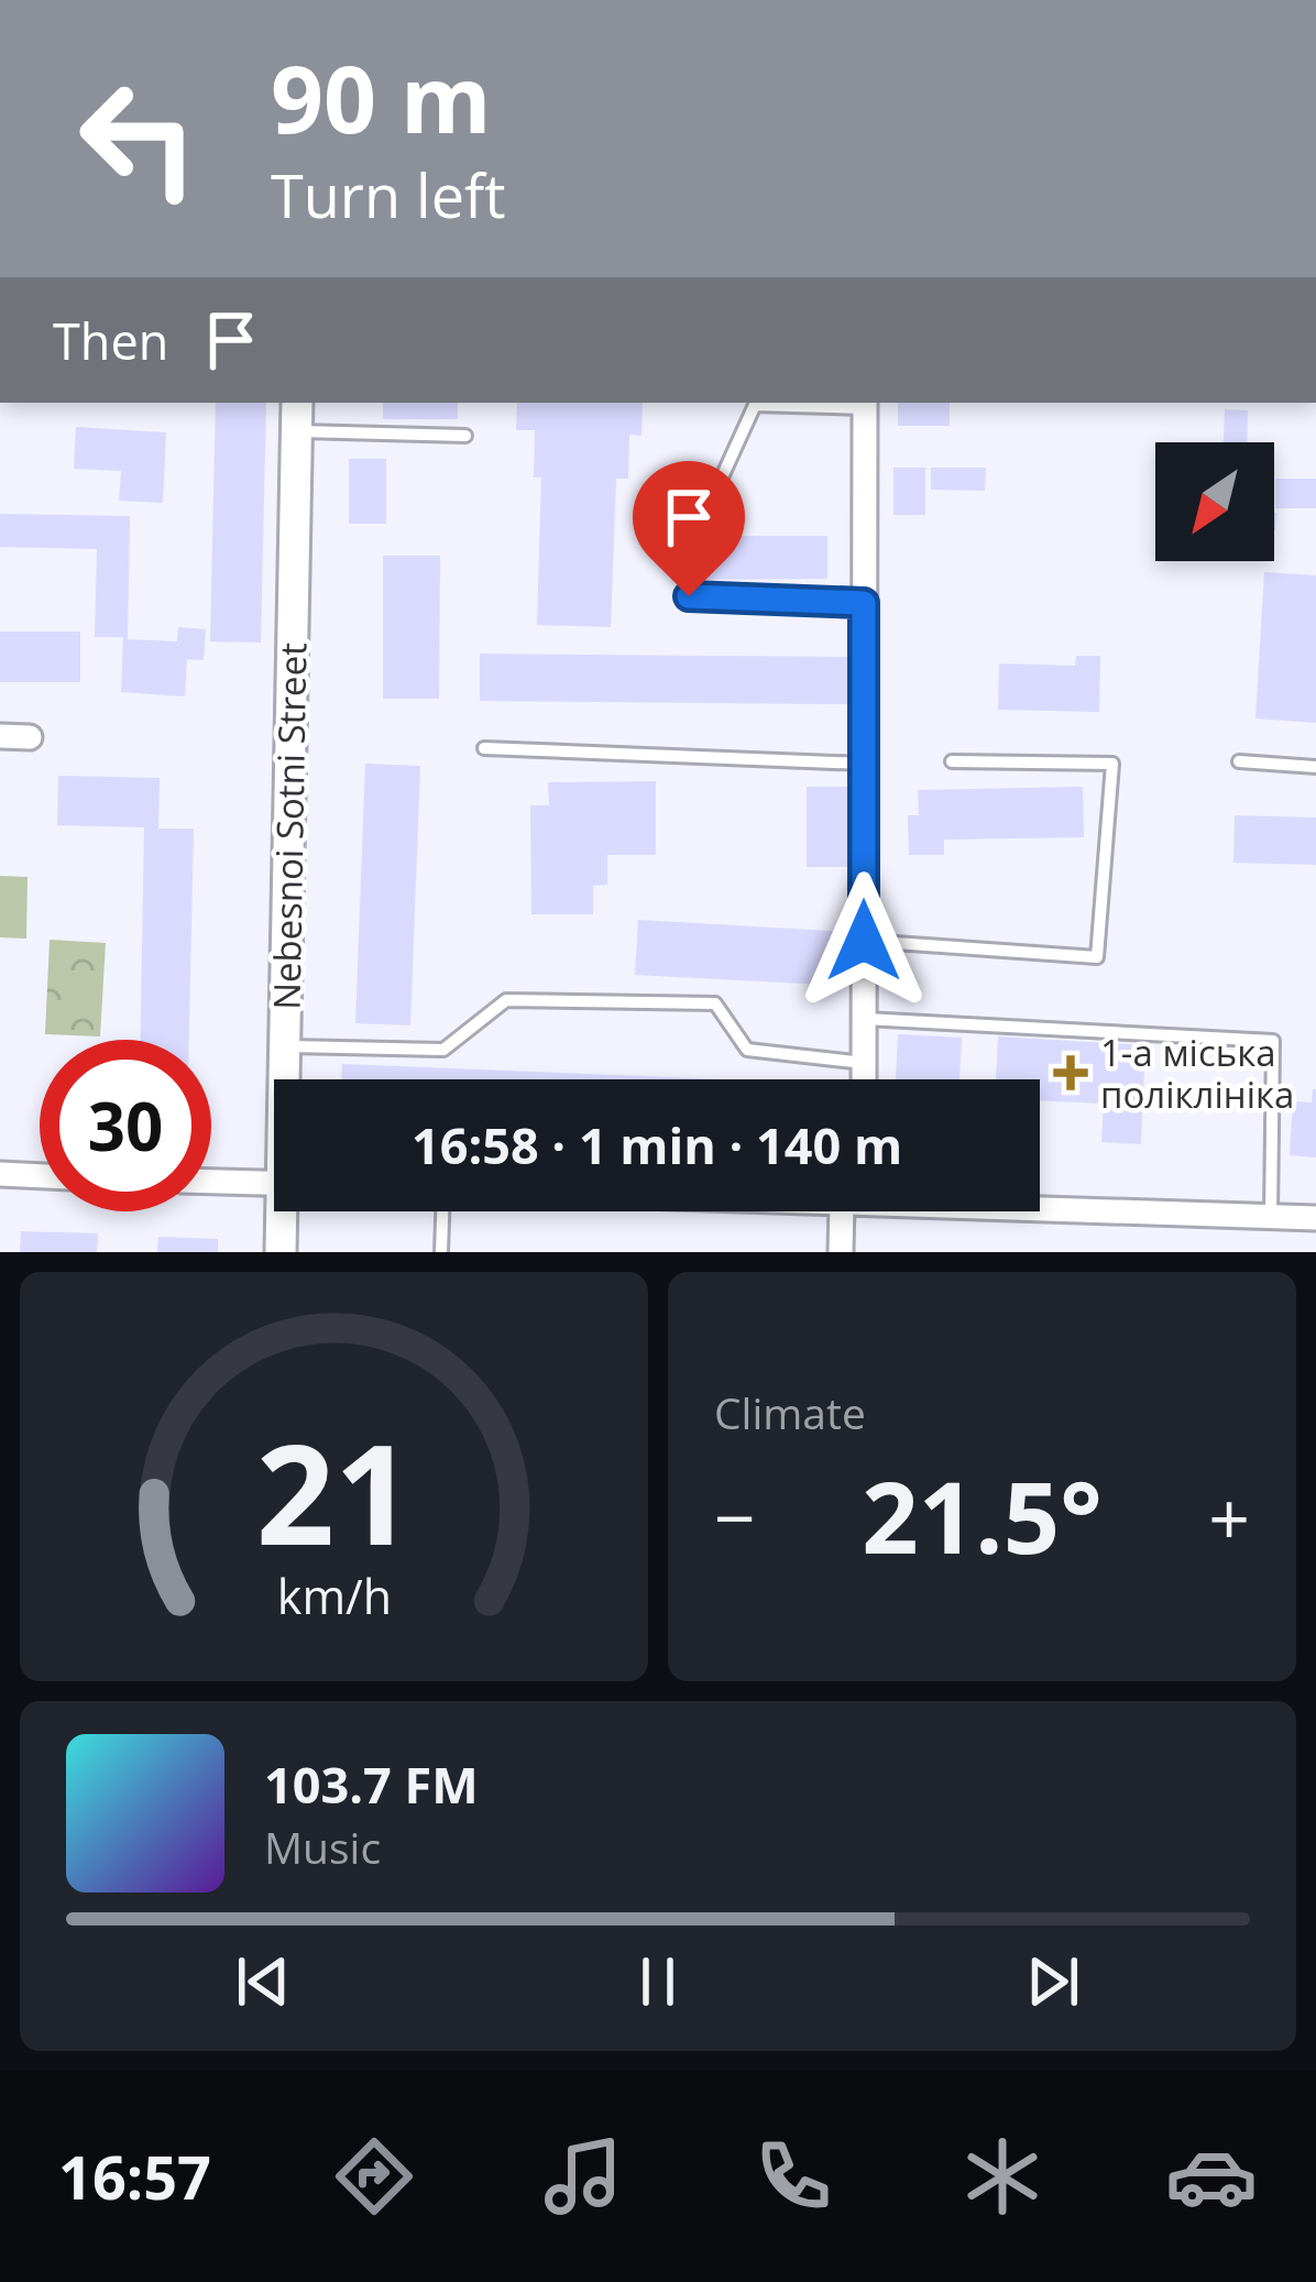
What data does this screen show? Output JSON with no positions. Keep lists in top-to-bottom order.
{
  "streets": {
    "street": ["Nebesnoi Sotni Street"]
  },
  "places": {
    "health": ["1-а міська поліклініка"]
  },
  "north": "bottom left",
  "page": {
    "turn": ["90 m", "Turn left"],
    "then": "Then",
    "limit": "30",
    "trip": "16:58 · 1 min · 140 m",
    "tile": "Climate",
    "heat": ["−", "21.5°", "+"],
    "song": ["103.7 FM", "Music"],
    "tabs": "16:57",
    "gauge": ["21", "km/h"]
  }
}
